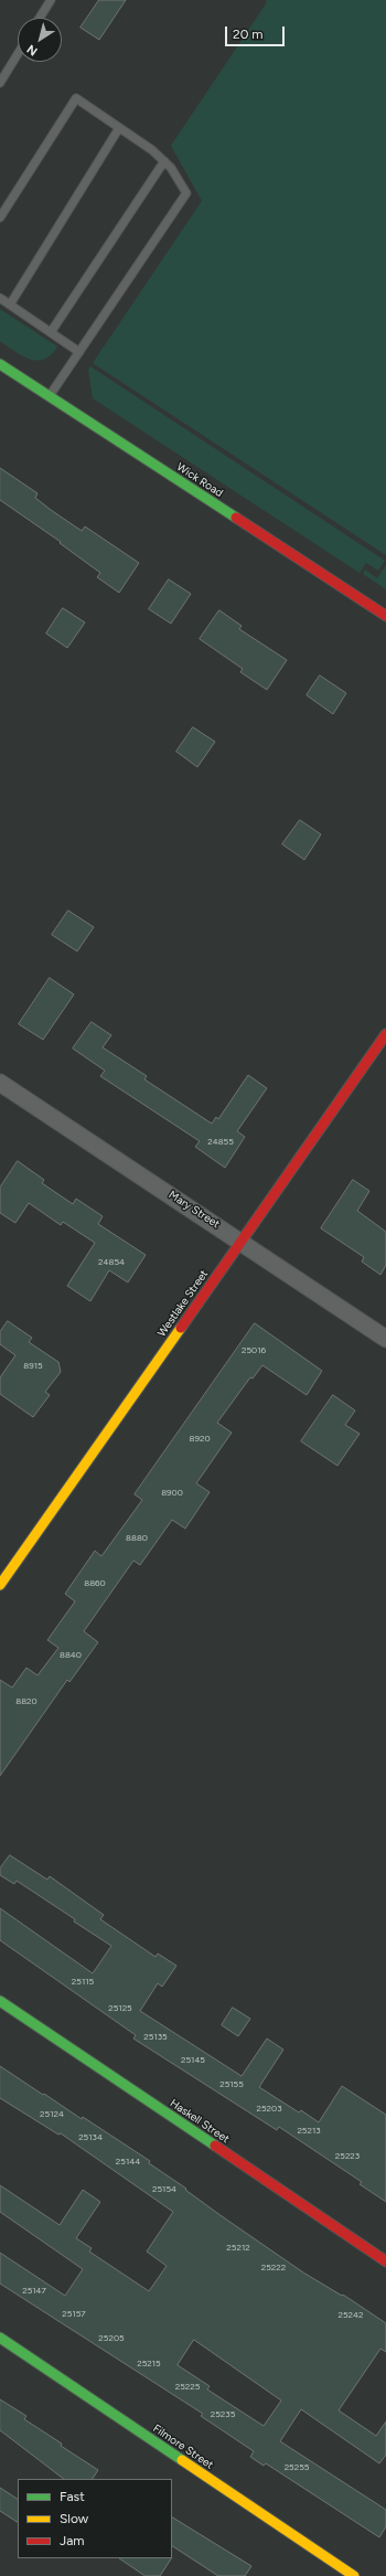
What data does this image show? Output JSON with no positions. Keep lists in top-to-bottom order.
{
  "streets": {
    "street": [
      "Wick Road",
      "Mary Street",
      "Westlake Street",
      "Haskell Street",
      "Filmore Street"
    ]
  },
  "crossings": [
    ["Mary Street", "Westlake Street"]
  ],
  "house_numbers": [
    "24855",
    "24854",
    "25016",
    "8915",
    "8920",
    "8900",
    "8880",
    "8860",
    "8840",
    "8820",
    "25115",
    "25125",
    "25135",
    "25145",
    "25155",
    "25203",
    "25124",
    "25213",
    "25134",
    "25223",
    "25144",
    "25154",
    "25212",
    "25222",
    "25147",
    "25157",
    "25242",
    "25205",
    "25215",
    "25225",
    "25235",
    "25255"
  ],
  "legend": ["Fast", "Slow", "Jam"],
  "scale_bar": "20 m",
  "north": "bottom left"
}
